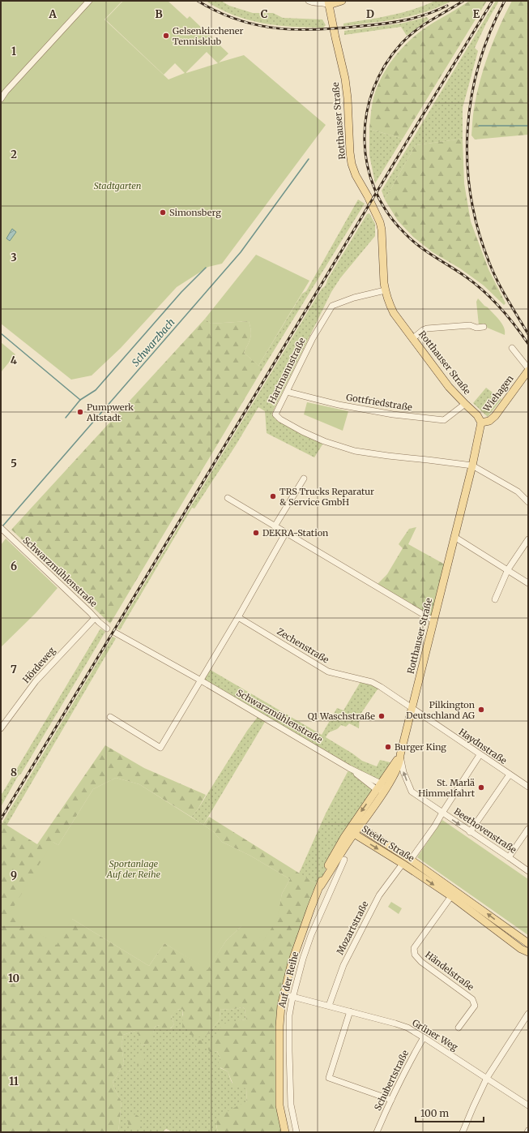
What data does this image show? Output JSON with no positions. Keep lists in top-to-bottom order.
{
  "streets": {
    "main road": [
      "Rotthauser Straße",
      "Wiehagen",
      "Steeler Straße",
      "Auf der Reihe"
    ],
    "street": [
      "Hartmannstraße",
      "Gottfriedstraße",
      "Schwarzmühlenstraße",
      "Zechenstraße",
      "Hördeweg",
      "Haydnstraße",
      "Beethovenstraße",
      "Mozartstraße",
      "Händelstraße",
      "Grüner Weg",
      "Schubertstraße"
    ]
  },
  "crossings": [
    ["Rotthauser Straße", "Hartmannstraße"],
    ["Rotthauser Straße", "Wiehagen"],
    ["Rotthauser Straße", "Gottfriedstraße"],
    ["Rotthauser Straße", "Schwarzmühlenstraße"],
    ["Rotthauser Straße", "Zechenstraße"],
    ["Rotthauser Straße", "Haydnstraße"],
    ["Rotthauser Straße", "Beethovenstraße"],
    ["Rotthauser Straße", "Auf der Reihe"],
    ["Hartmannstraße", "Gottfriedstraße"],
    ["Schwarzmühlenstraße", "Hördeweg"],
    ["Schwarzmühlenstraße", "Auf der Reihe"],
    ["Zechenstraße", "Haydnstraße"],
    ["Steeler Straße", "Mozartstraße"],
    ["Steeler Straße", "Händelstraße"],
    ["Steeler Straße", "Auf der Reihe"],
    ["Mozartstraße", "Grüner Weg"],
    ["Auf der Reihe", "Grüner Weg"],
    ["Grüner Weg", "Schubertstraße"]
  ],
  "water": ["Schwarzbach"],
  "parks": ["Stadtgarten", "Sportanlage Auf der Reihe"],
  "places": [
    "Gelsenkirchener Tennisklub",
    "Simonsberg",
    "Pumpwerk Altstadt",
    "TRS Trucks Reparatur & Service GmbH",
    "DEKRA-Station",
    "Pilkington Deutschland AG",
    "Q1 Waschstraße",
    "Burger King",
    "St. Marlä Himmelfahrt"
  ],
  "scale_bar": "100 m",
  "grid": {
    "columns": [
      "A",
      "B",
      "C",
      "D",
      "E"
    ],
    "rows": [
      "1",
      "2",
      "3",
      "4",
      "5",
      "6",
      "7",
      "8",
      "9",
      "10",
      "11"
    ]
  }
}
